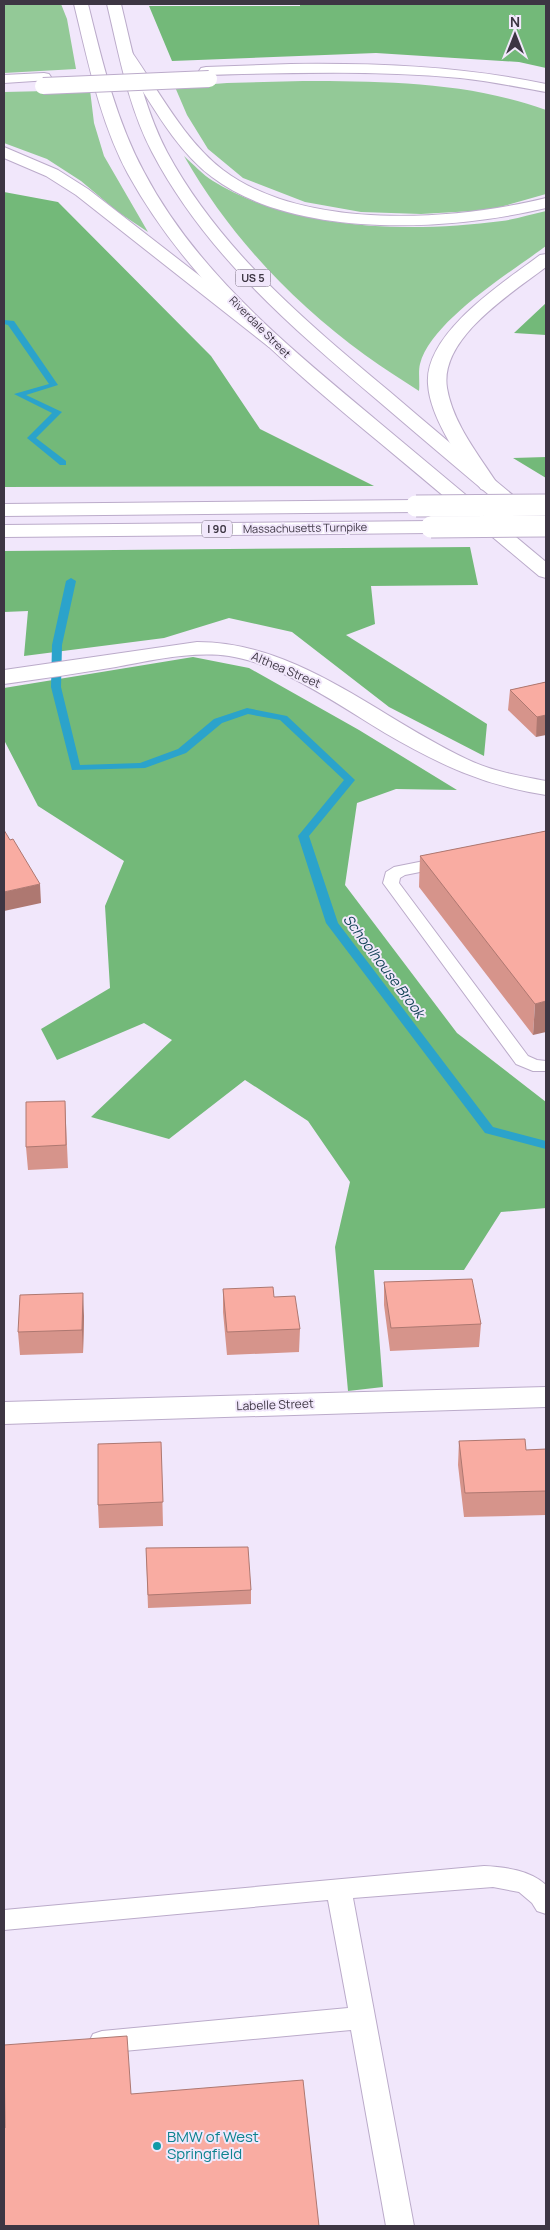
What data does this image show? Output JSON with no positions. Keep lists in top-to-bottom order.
{
  "streets": {
    "main road": [
      "US 5",
      "Riverdale Street",
      "Massachusetts Turnpike",
      "I 90",
      "Althea Street",
      "Labelle Street"
    ]
  },
  "water": ["Schoolhouse Brook"],
  "places": ["BMW of West Springfield"],
  "north": "top"
}
